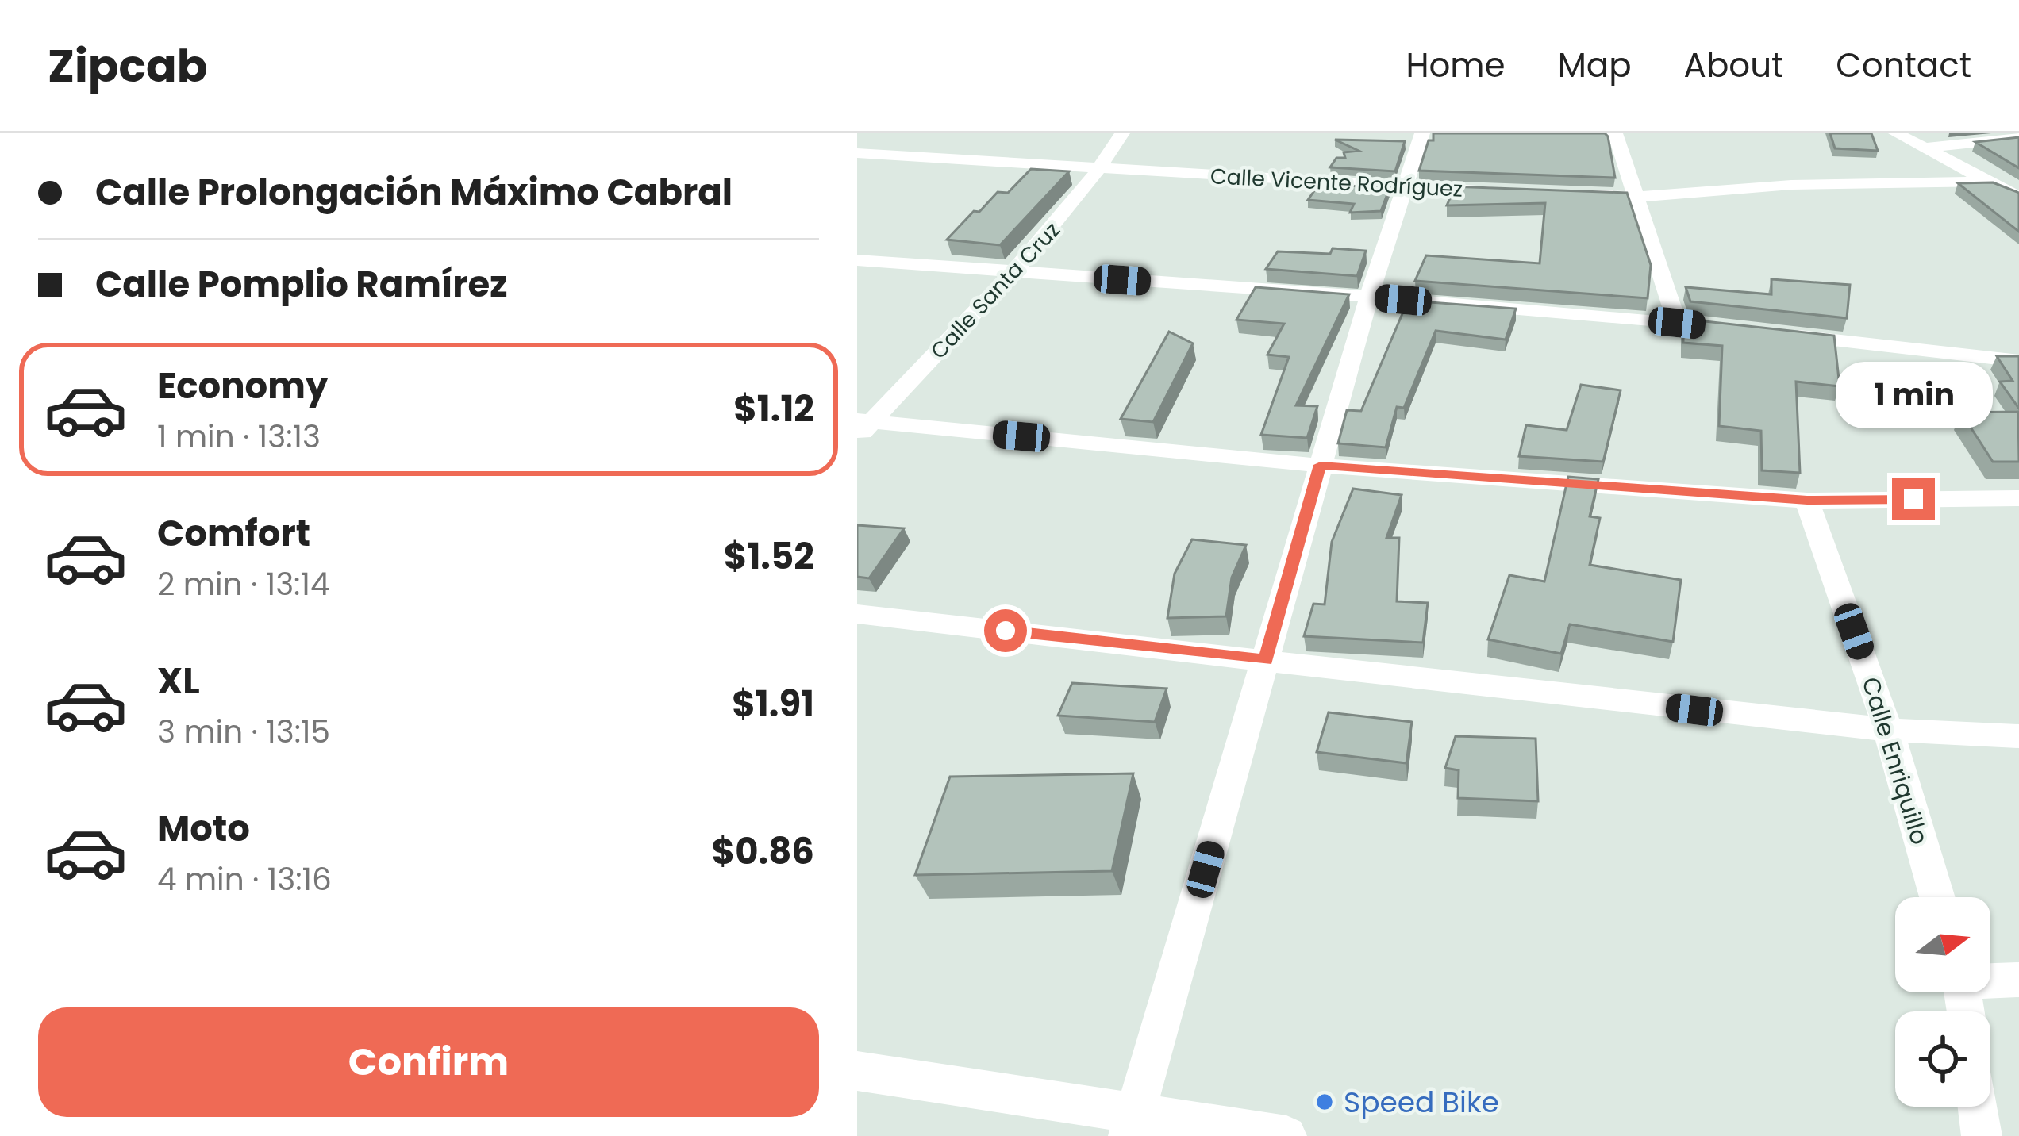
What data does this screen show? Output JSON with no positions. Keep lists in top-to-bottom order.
{
  "streets": {
    "street": ["Calle Vicente Rodríguez", "Calle Santa Cruz", "Calle Enriquillo"]
  },
  "crossings": [
    ["Calle Vicente Rodríguez", "Calle Santa Cruz"]
  ],
  "places": ["Speed Bike"],
  "north": "right",
  "page": {
    "header": "Zipcab",
    "nav": [
      "Home",
      "Map",
      "About",
      "Contact"
    ],
    "banner": ["Calle Prolongación Máximo Cabral", "Calle Pomplio Ramírez"],
    "list": [
      {
        "name": "Economy",
        "note": "1 min · 13:13",
        "value": "$1.12"
      },
      {
        "name": "Comfort",
        "note": "2 min · 13:14",
        "value": "$1.52"
      },
      {
        "name": "XL",
        "note": "3 min · 13:15",
        "value": "$1.91"
      },
      {
        "name": "Moto",
        "note": "4 min · 13:16",
        "value": "$0.86"
      }
    ],
    "bubble": "1 min",
    "buttons": "Confirm"
  }
}
